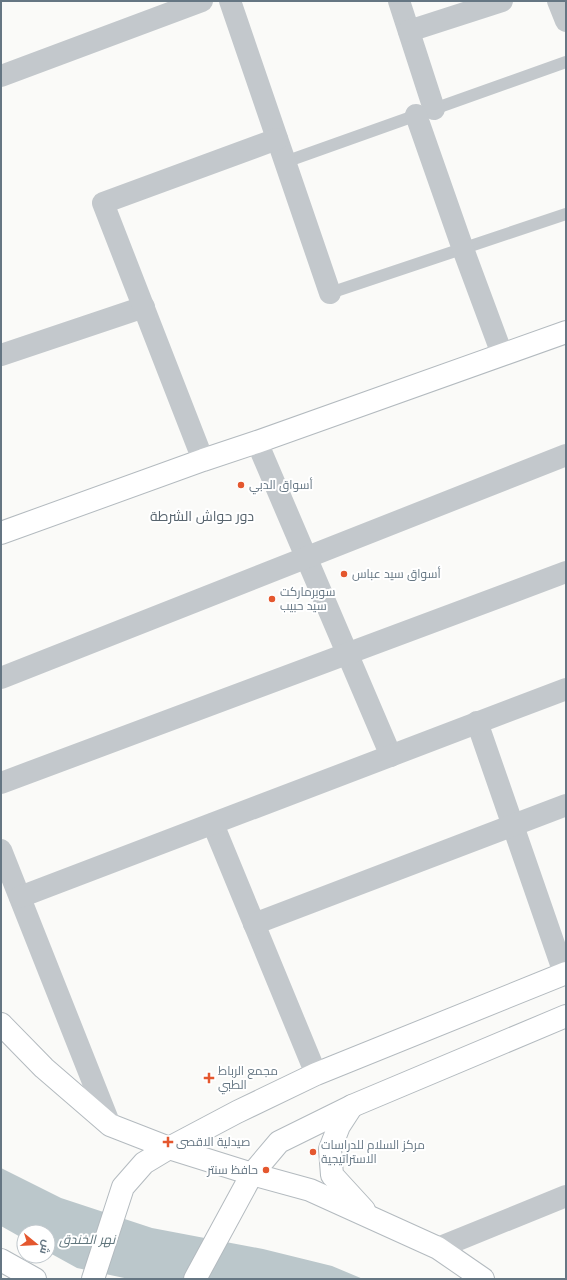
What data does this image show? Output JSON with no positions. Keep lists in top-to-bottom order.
{
  "districts": ["دور حواش الشرطة"],
  "water": ["نهر الخندق"],
  "places": {
    "other": [
      "أسواق الدبي",
      "أسواق سيد عباس",
      "سوبرماركت سيد حبيب",
      "مركز السلام للدراسات الاستراتيجية",
      "حافظ سنتر"
    ],
    "health": ["مجمع الرباط الطبي", "صيدلية الاقصى"]
  },
  "north": "right"
}
